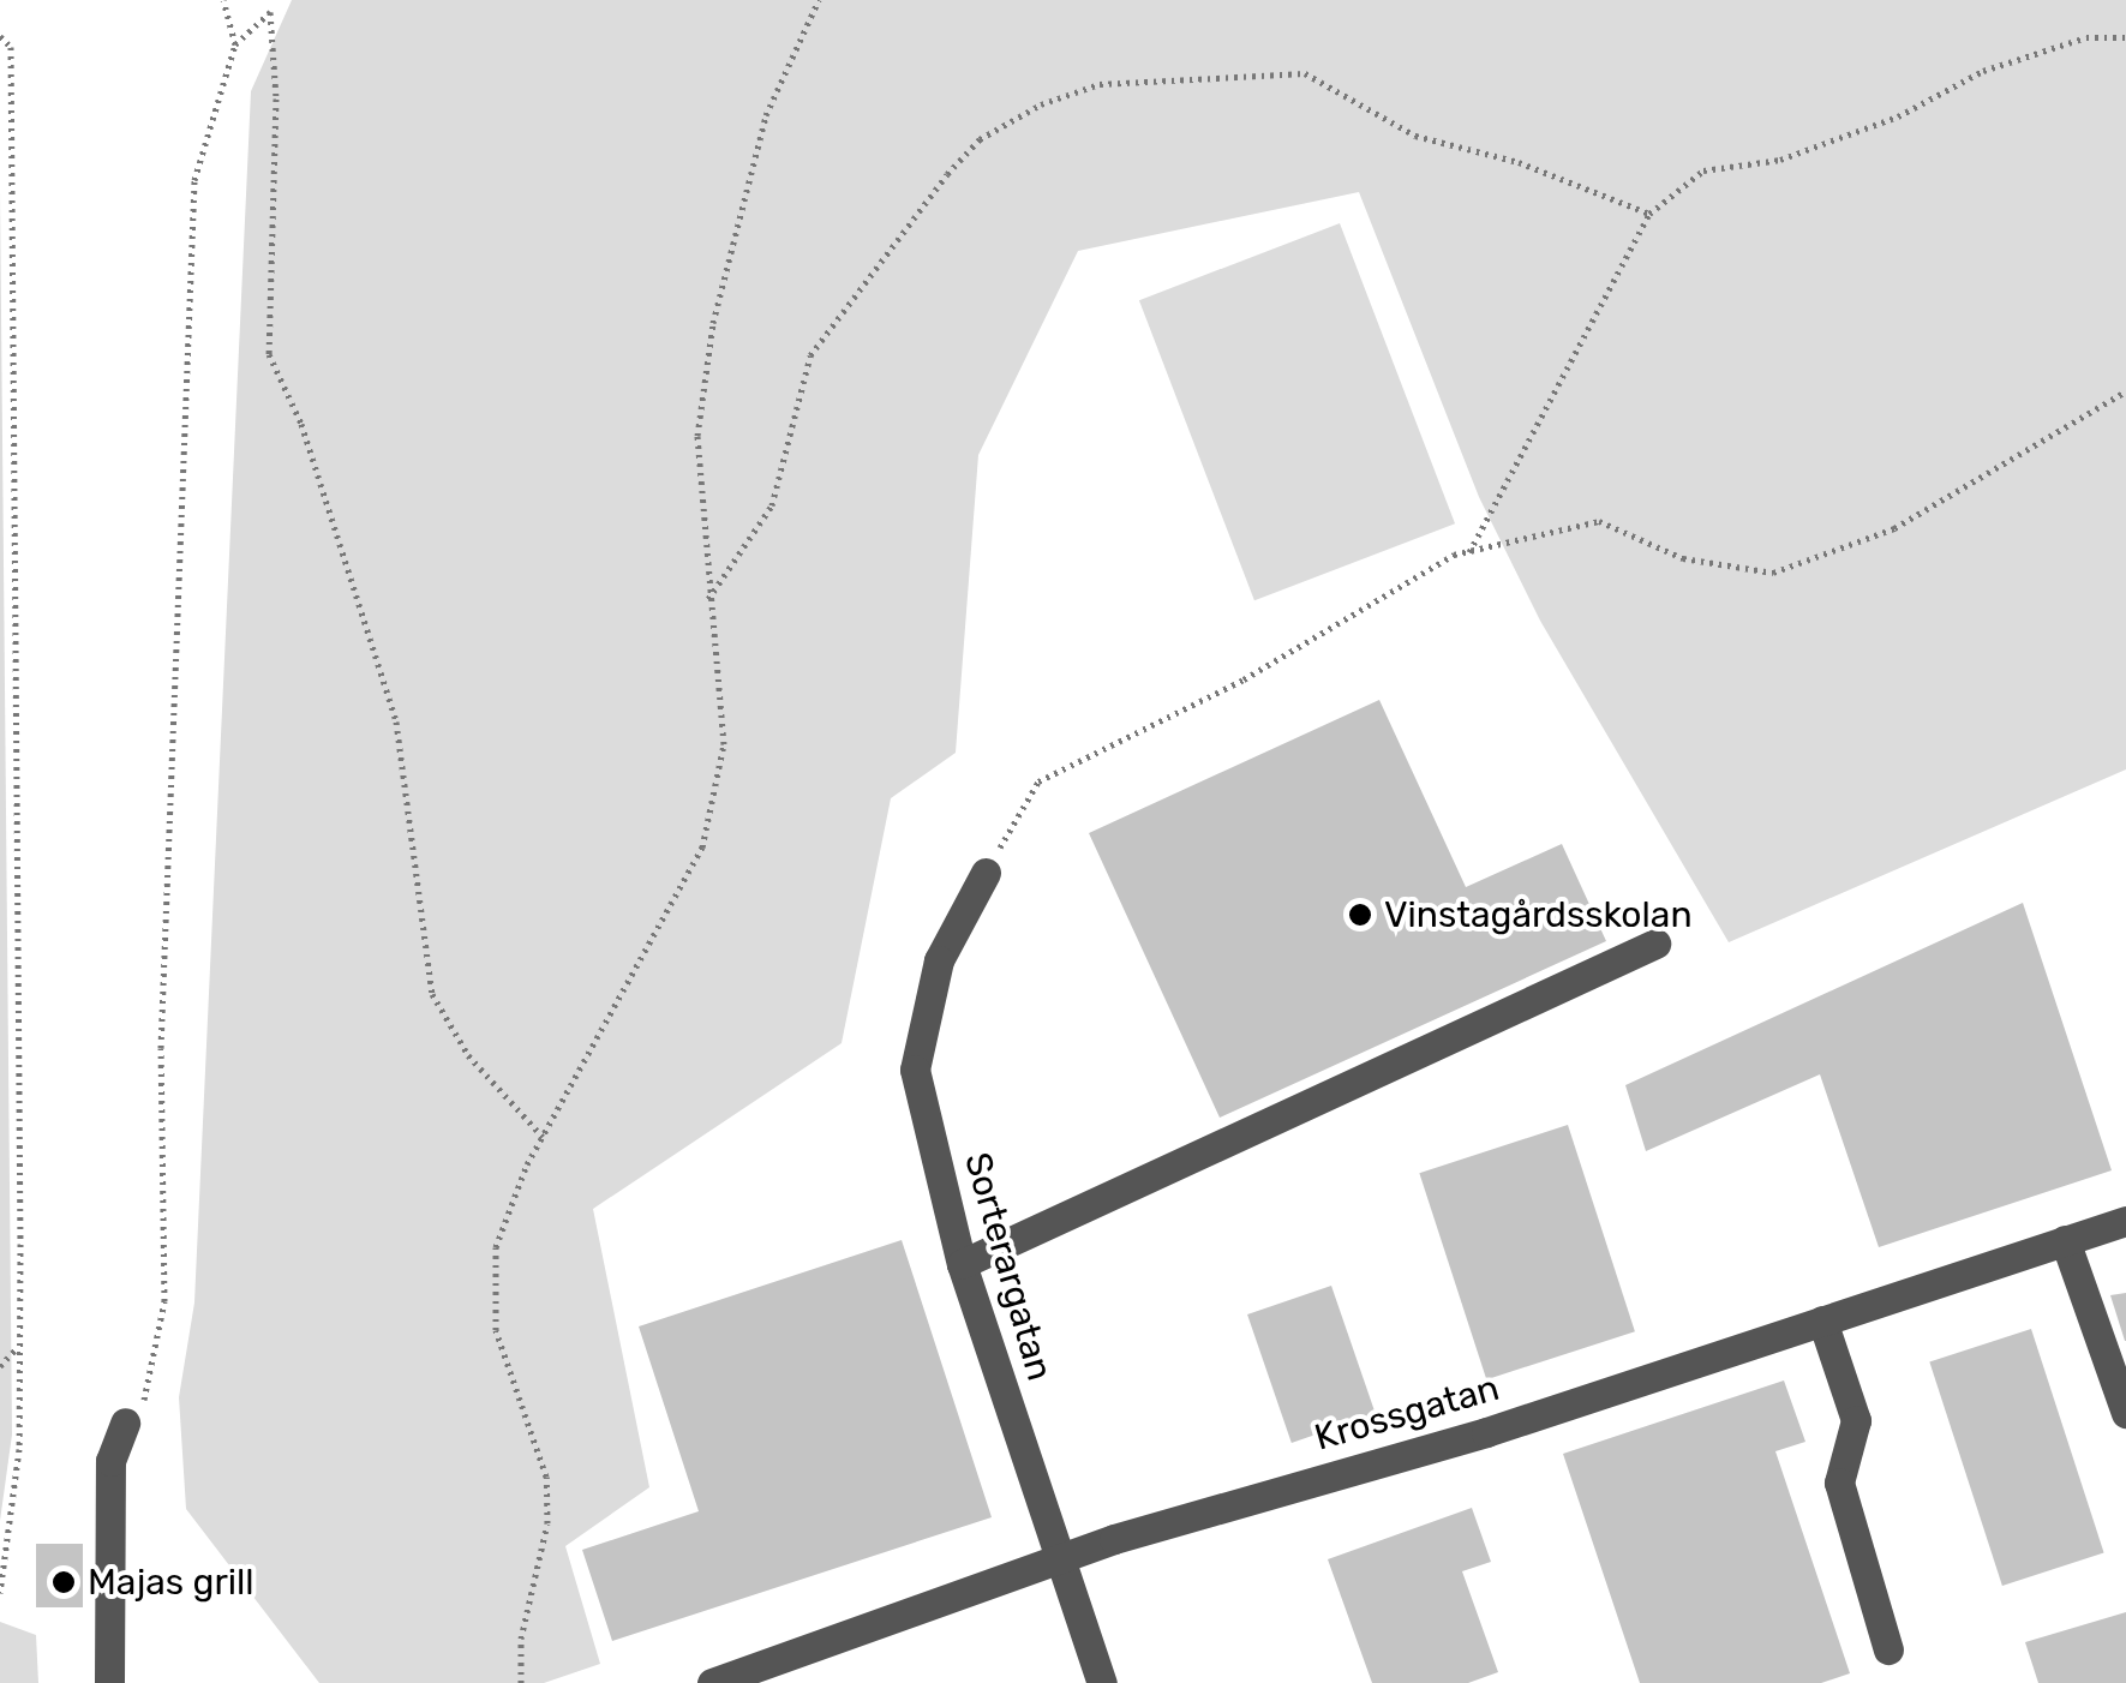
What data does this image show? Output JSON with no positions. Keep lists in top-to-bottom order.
{
  "streets": {
    "street": ["Sorterargatan", "Krossgatan"]
  },
  "crossings": [
    ["Sorterargatan", "Krossgatan"]
  ],
  "places": ["Vinstagårdsskolan", "Majas grill"]
}
